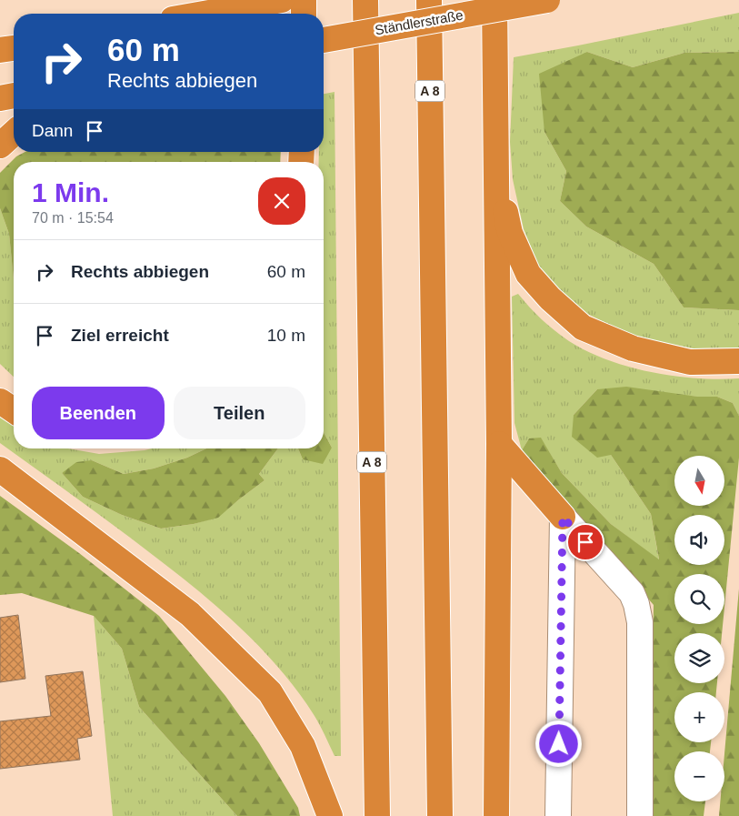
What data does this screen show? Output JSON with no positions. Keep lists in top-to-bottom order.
{
  "streets": {
    "highway": ["Ständlerstraße", "A 8"]
  },
  "north": "bottom",
  "page": {
    "turn": ["60 m", "Rechts abbiegen"],
    "then": "Dann",
    "heading": ["1 Min.", "70 m · 15:54"],
    "list": [
      {
        "name": "Rechts abbiegen",
        "value": "60 m"
      },
      {
        "name": "Ziel erreicht",
        "value": "10 m"
      }
    ],
    "buttons": ["Beenden", "Teilen"],
    "map_buttons": ["+", "−"]
  }
}
